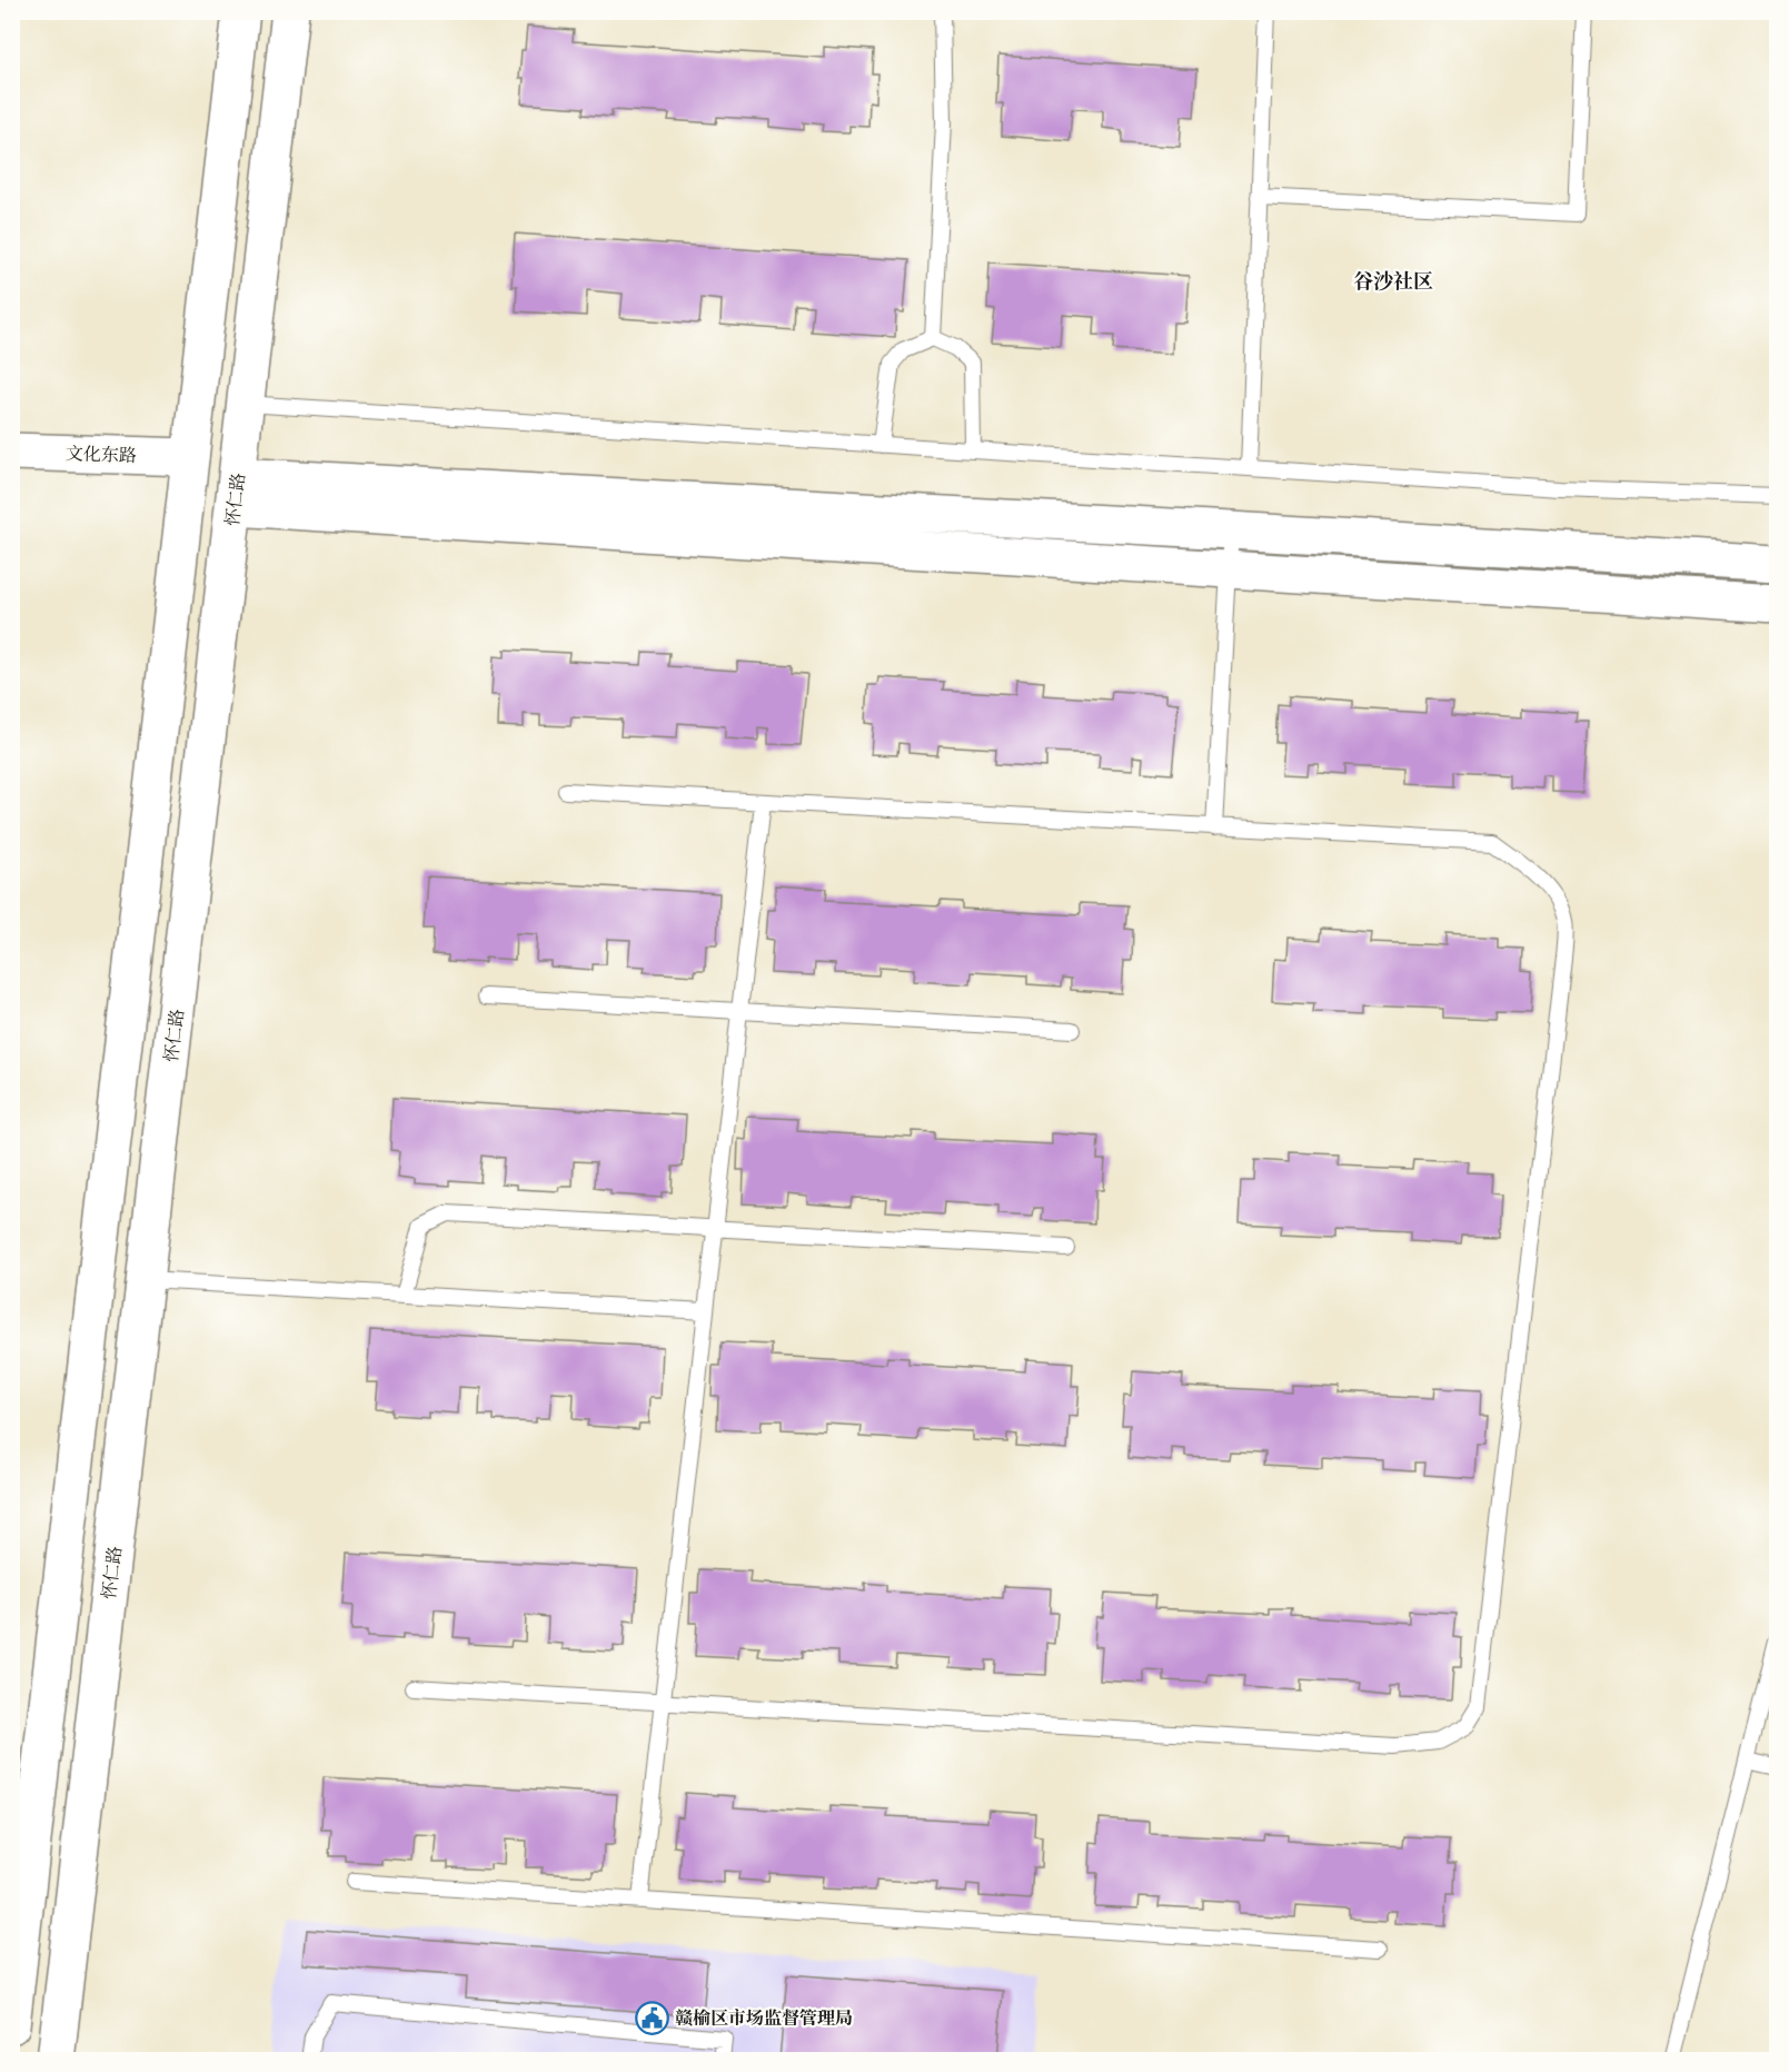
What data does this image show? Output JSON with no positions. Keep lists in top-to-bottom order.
{
  "streets": {
    "main road": ["文化东路", "怀仁路"]
  },
  "districts": ["谷沙社区"],
  "places": {
    "public building": ["赣榆区市场监督管理局"]
  }
}
